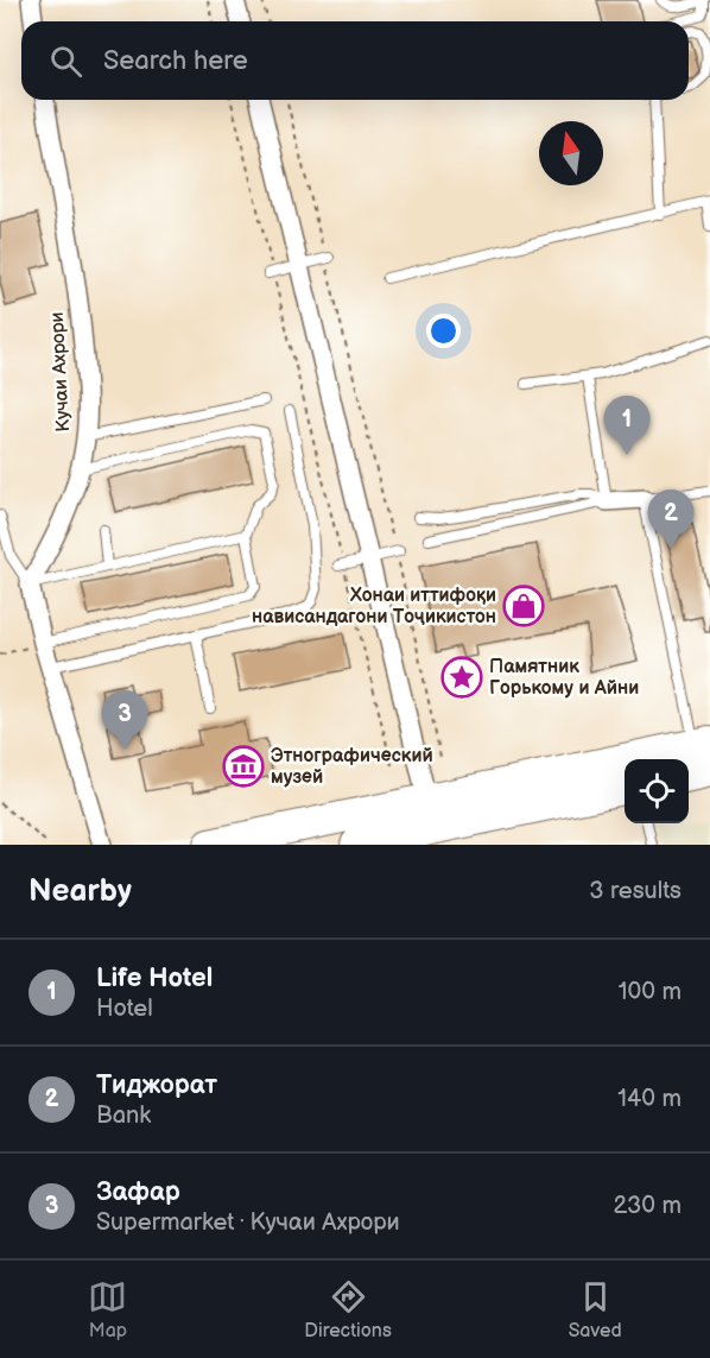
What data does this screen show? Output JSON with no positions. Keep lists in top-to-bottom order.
{
  "streets": {
    "street": ["Кучаи Ахрори"]
  },
  "places": {
    "shop": ["Хонаи иттифоқи нависандагони Тоҷикистон"],
    "place": ["Памятник Горькому и Айни"],
    "museum": ["Этнографический музей"]
  },
  "north": "top",
  "page": {
    "search": "Search here",
    "pins": ["1", "2", "3"],
    "heading": ["Nearby", "3 results"],
    "list": [
      {
        "mark": "1",
        "name": "Life Hotel",
        "note": "Hotel",
        "value": "100 m"
      },
      {
        "mark": "2",
        "name": "Тиджорат",
        "note": "Bank",
        "value": "140 m"
      },
      {
        "mark": "3",
        "name": "Зафар",
        "note": "Supermarket · Кучаи Ахрори",
        "value": "230 m"
      }
    ],
    "nav": ["Map", "Directions", "Saved"]
  }
}
